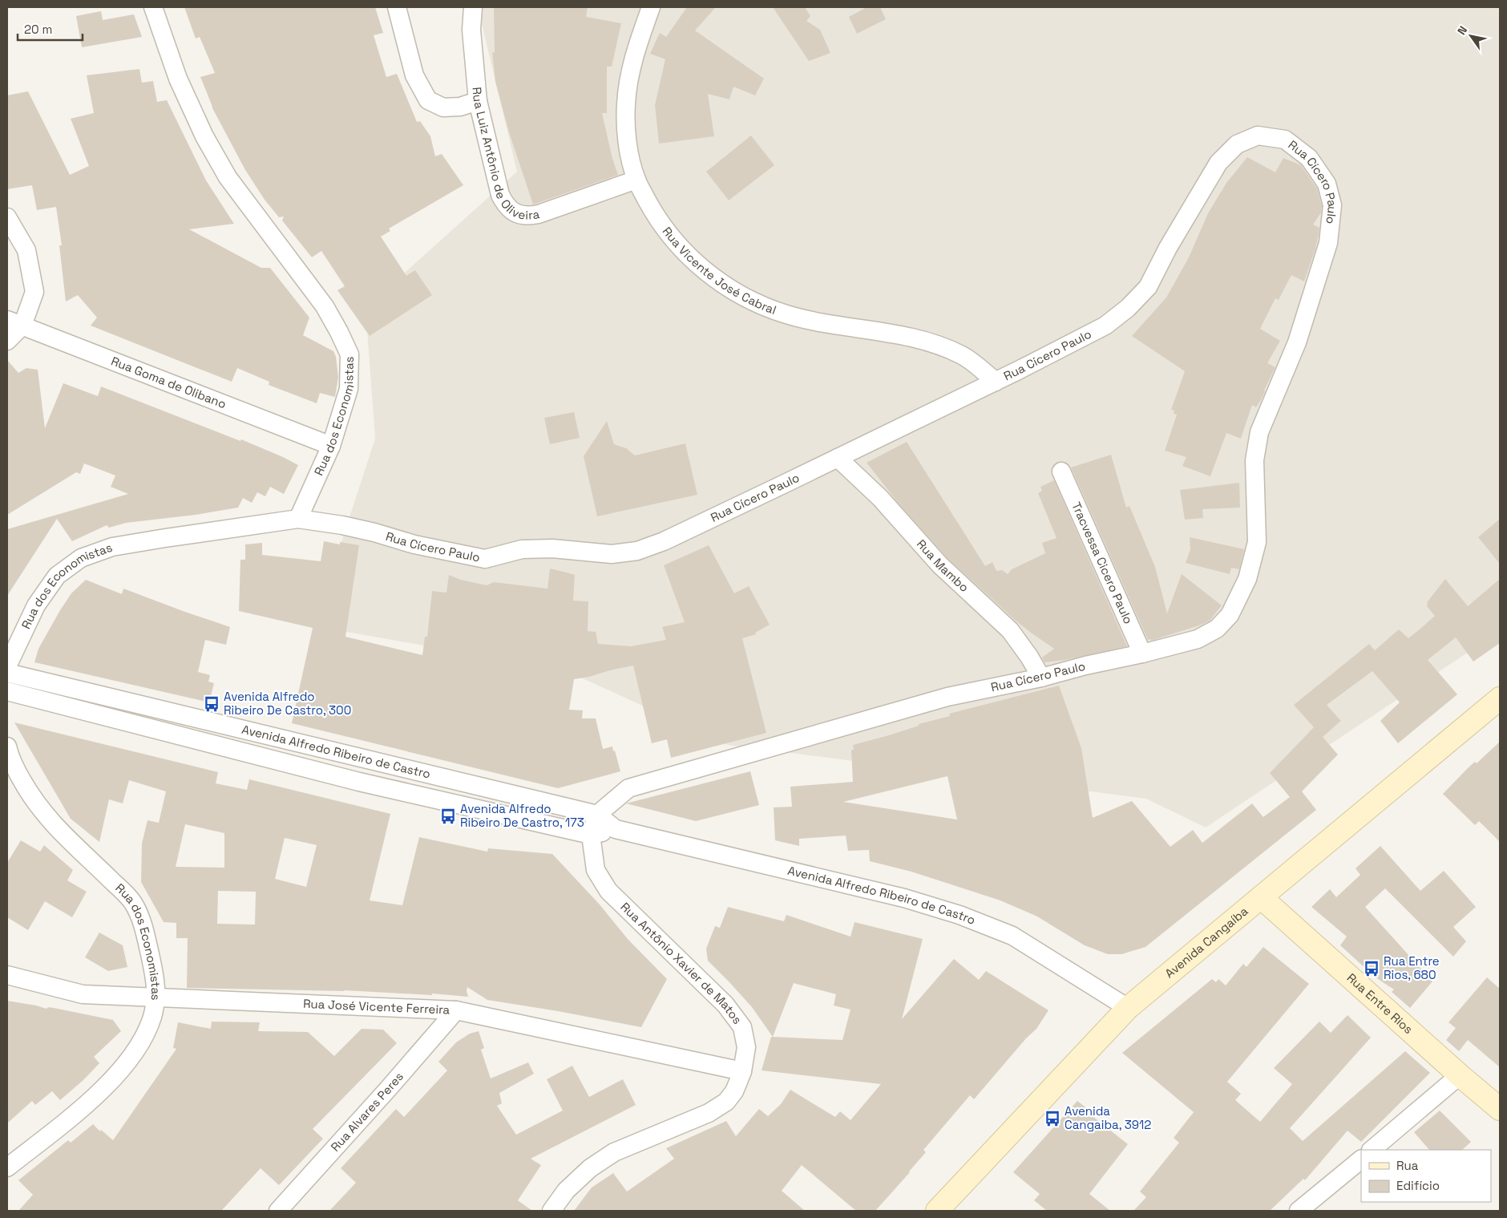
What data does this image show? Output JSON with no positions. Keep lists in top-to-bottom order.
{
  "streets": {
    "main road": ["Avenida Cangaíba", "Rua Entre Rios"],
    "street": [
      "Rua Luiz Antônio de Oliveira",
      "Rua Cícero Paulo",
      "Rua Vicente José Cabral",
      "Rua Goma de Olibano",
      "Rua dos Economistas",
      "Tracvessa Cicero Paulo",
      "Rua Mambo",
      "Avenida Alfredo Ribeiro de Castro",
      "Rua Antônio Xavier de Matos",
      "Rua José Vicente Ferreira",
      "Rua Alvares Peres"
    ]
  },
  "crossings": [
    ["Rua Luiz Antônio de Oliveira", "Rua Vicente José Cabral"],
    ["Rua Cícero Paulo", "Rua Vicente José Cabral"],
    ["Rua Cícero Paulo", "Rua dos Economistas"],
    ["Rua Cícero Paulo", "Tracvessa Cicero Paulo"],
    ["Rua Cícero Paulo", "Rua Mambo"],
    ["Rua Cícero Paulo", "Avenida Alfredo Ribeiro de Castro"],
    ["Rua Goma de Olibano", "Rua dos Economistas"],
    ["Rua dos Economistas", "Rua José Vicente Ferreira"],
    ["Avenida Alfredo Ribeiro de Castro", "Avenida Cangaíba"],
    ["Avenida Alfredo Ribeiro de Castro", "Rua Antônio Xavier de Matos"],
    ["Avenida Cangaíba", "Rua Entre Rios"],
    ["Rua Antônio Xavier de Matos", "Rua José Vicente Ferreira"],
    ["Rua José Vicente Ferreira", "Rua Alvares Peres"]
  ],
  "places": {
    "bus stop": [
      "Avenida Alfredo Ribeiro De Castro, 300",
      "Avenida Alfredo Ribeiro De Castro, 173",
      "Rua Entre Rios, 680",
      "Avenida Cangaiba, 3912"
    ]
  },
  "legend": ["Rua", "Edifício"],
  "scale_bar": "20 m",
  "north": "top left"
}
